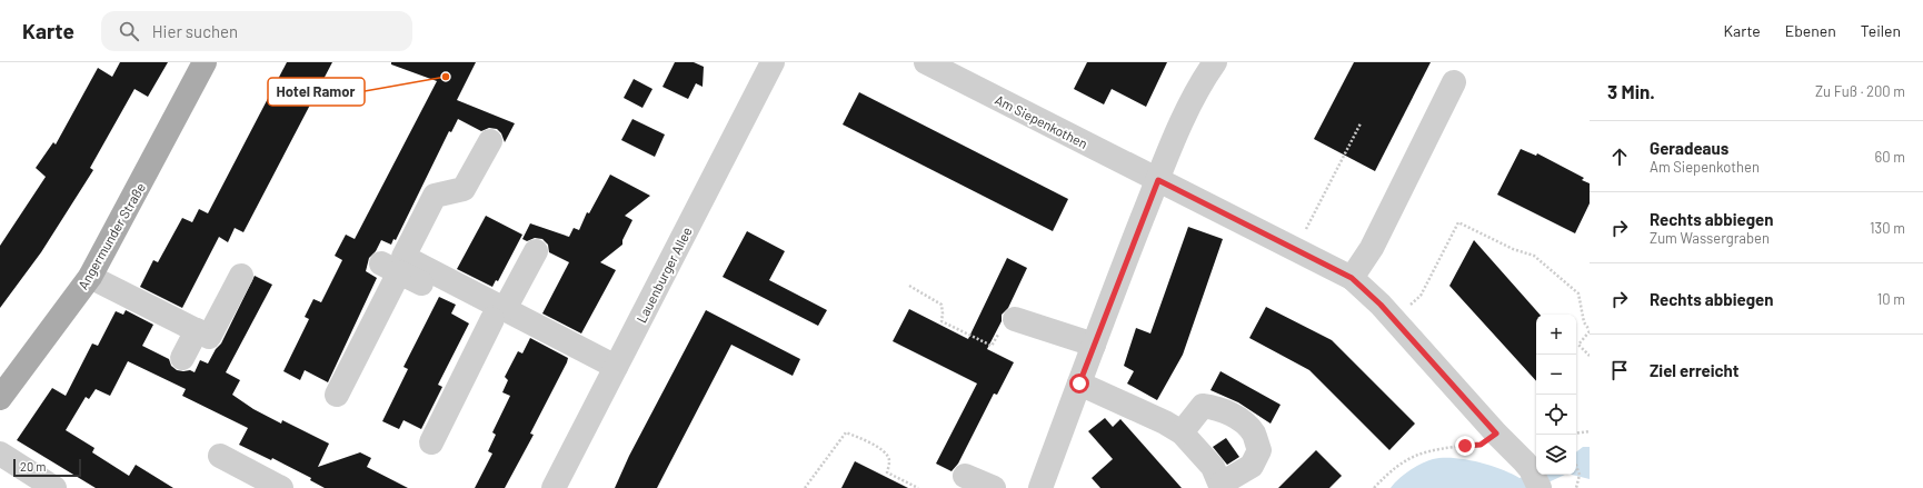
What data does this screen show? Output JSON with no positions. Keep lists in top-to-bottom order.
{
  "streets": {
    "main road": ["Angermunder Straße"],
    "street": ["Am Siepenkothen", "Lauenburger Allee"]
  },
  "places": ["Hotel Ramor"],
  "scale_bar": "20 m",
  "page": {
    "header": "Karte",
    "search": "Hier suchen",
    "nav": ["Karte", "Ebenen", "Teilen"],
    "heading": ["3 Min.", "Zu Fuß · 200 m"],
    "list": [
      ["Geradeaus", "Am Siepenkothen", "60 m"],
      ["Rechts abbiegen", "Zum Wassergraben", "130 m"],
      ["Rechts abbiegen", "10 m"],
      "Ziel erreicht"
    ],
    "map_buttons": ["+", "−"],
    "scale": "20 m"
  }
}
